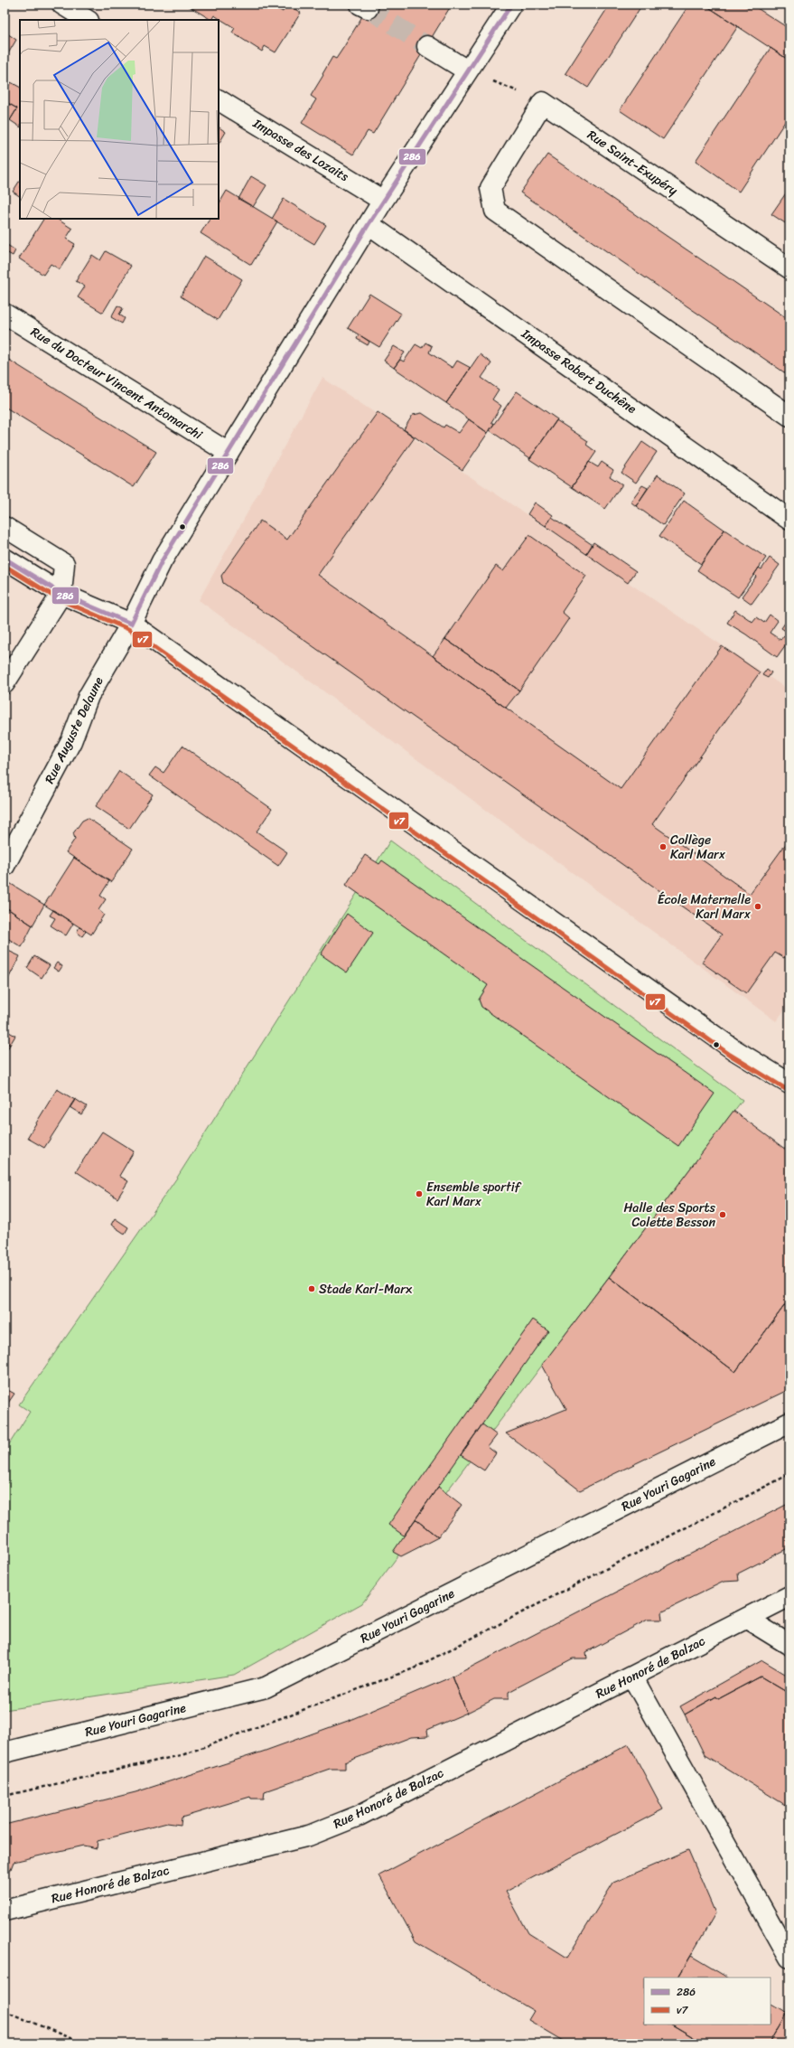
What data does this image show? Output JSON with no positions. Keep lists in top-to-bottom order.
{
  "streets": {
    "street": [
      "Impasse des Lozaits",
      "Rue Saint-Exupéry",
      "Impasse Robert Duchêne",
      "Rue du Docteur Vincent Antomarchi",
      "Rue Auguste Delaune",
      "Rue Youri Gagarine",
      "Rue Honoré de Balzac"
    ]
  },
  "crossings": [
    ["Impasse des Lozaits", "Rue Auguste Delaune"],
    ["Impasse Robert Duchêne", "Rue Auguste Delaune"],
    ["Rue du Docteur Vincent Antomarchi", "Rue Auguste Delaune"]
  ],
  "places": [
    "Collège Karl Marx",
    "École Maternelle Karl Marx",
    "Ensemble sportif Karl Marx",
    "Halle des Sports Colette Besson",
    "Stade Karl-Marx"
  ],
  "lines": ["transit line 286", "transit line v7"],
  "legend": ["286", "v7"]
}
